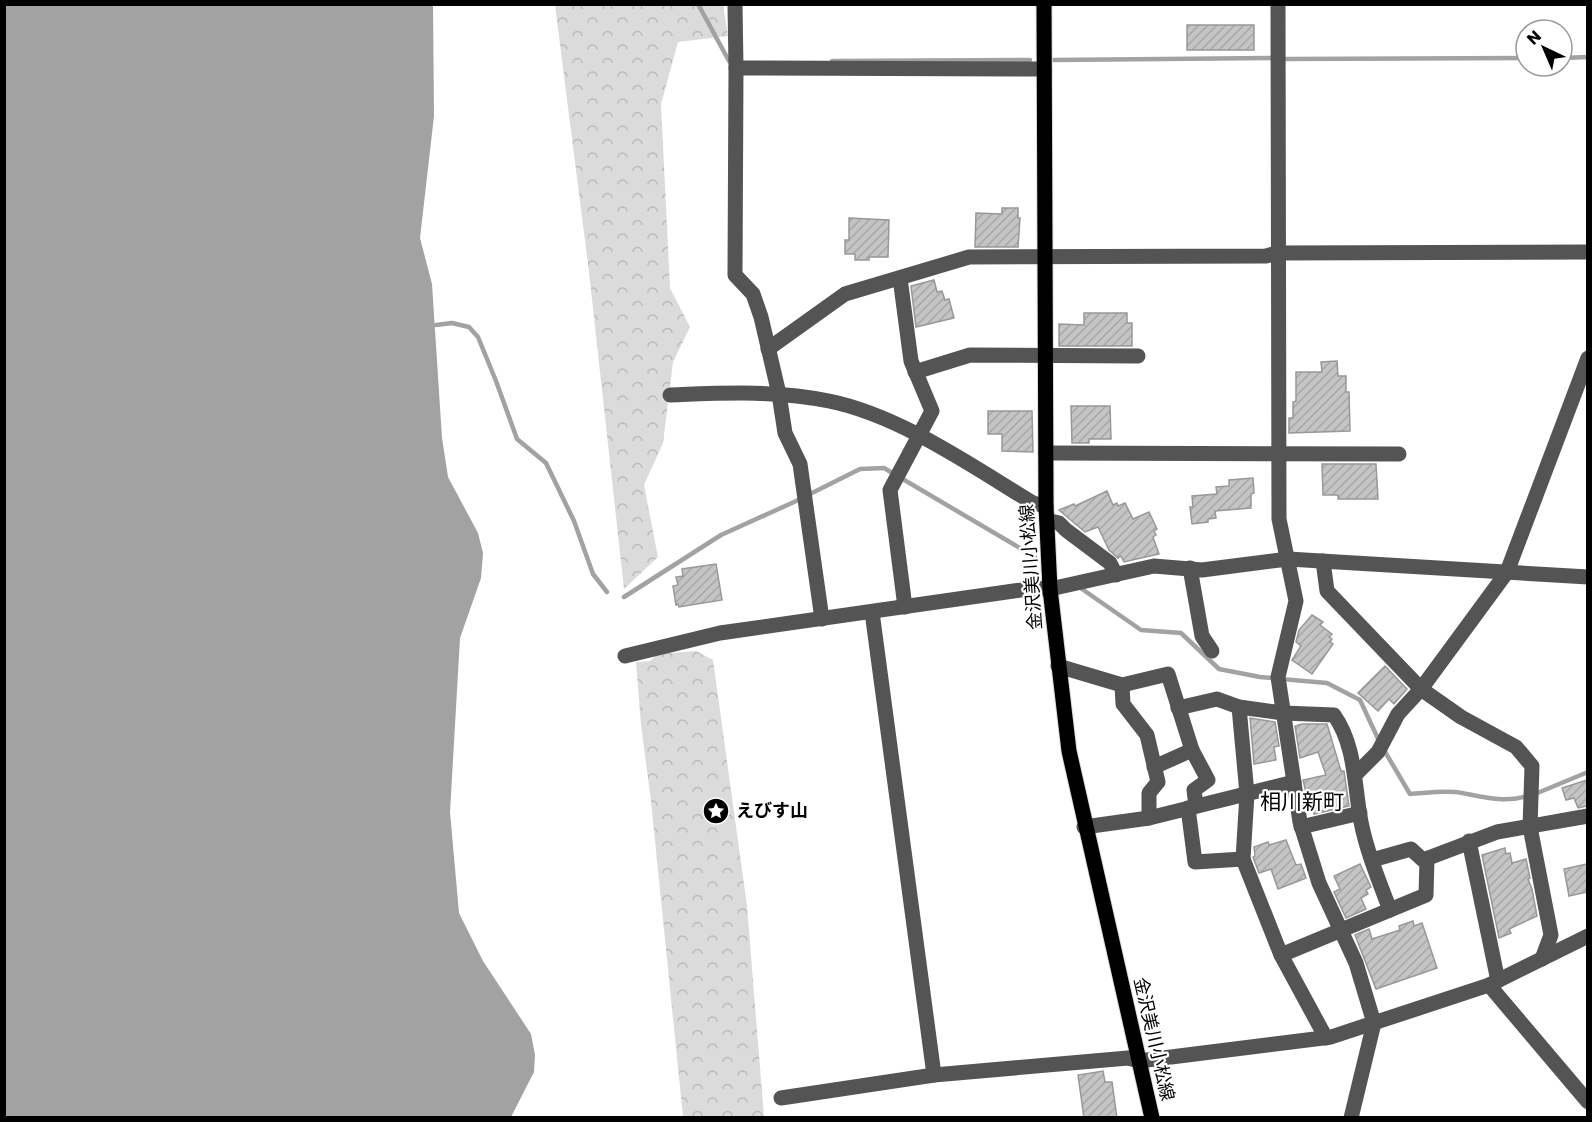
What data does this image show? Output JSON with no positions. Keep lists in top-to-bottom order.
{
  "streets": {
    "main road": ["金沢美川小松線"]
  },
  "districts": ["相川新町"],
  "places": {
    "place": ["えびす山"]
  },
  "north": "top left"
}
